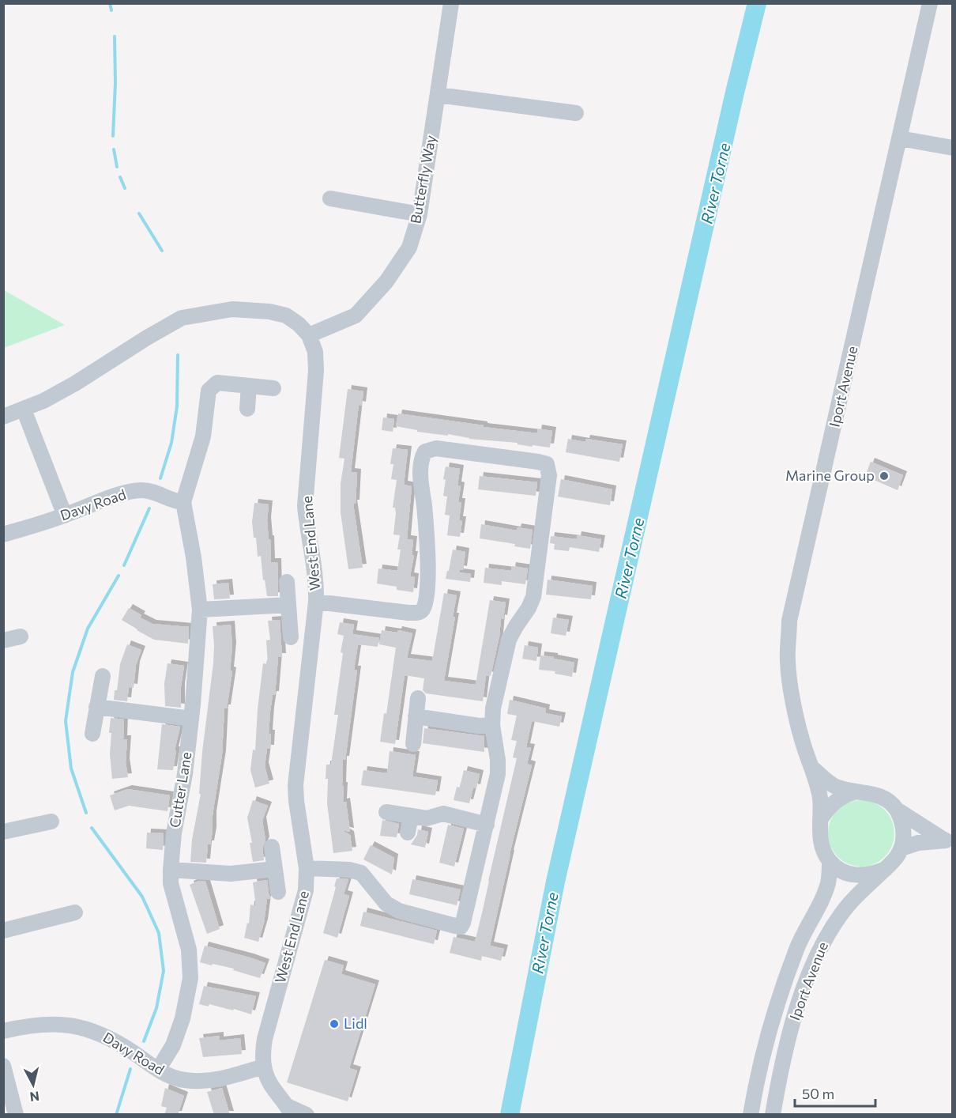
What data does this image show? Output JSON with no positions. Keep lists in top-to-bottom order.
{
  "streets": {
    "street": [
      "Butterfly Way",
      "Iport Avenue",
      "Davy Road",
      "West End Lane",
      "Cutter Lane"
    ]
  },
  "crossings": [
    ["Butterfly Way", "West End Lane"],
    ["Davy Road", "West End Lane"],
    ["Davy Road", "Cutter Lane"]
  ],
  "water": ["River Torne"],
  "places": ["Marine Group", "Lidl"],
  "scale_bar": "50 m",
  "north": "bottom"
}
